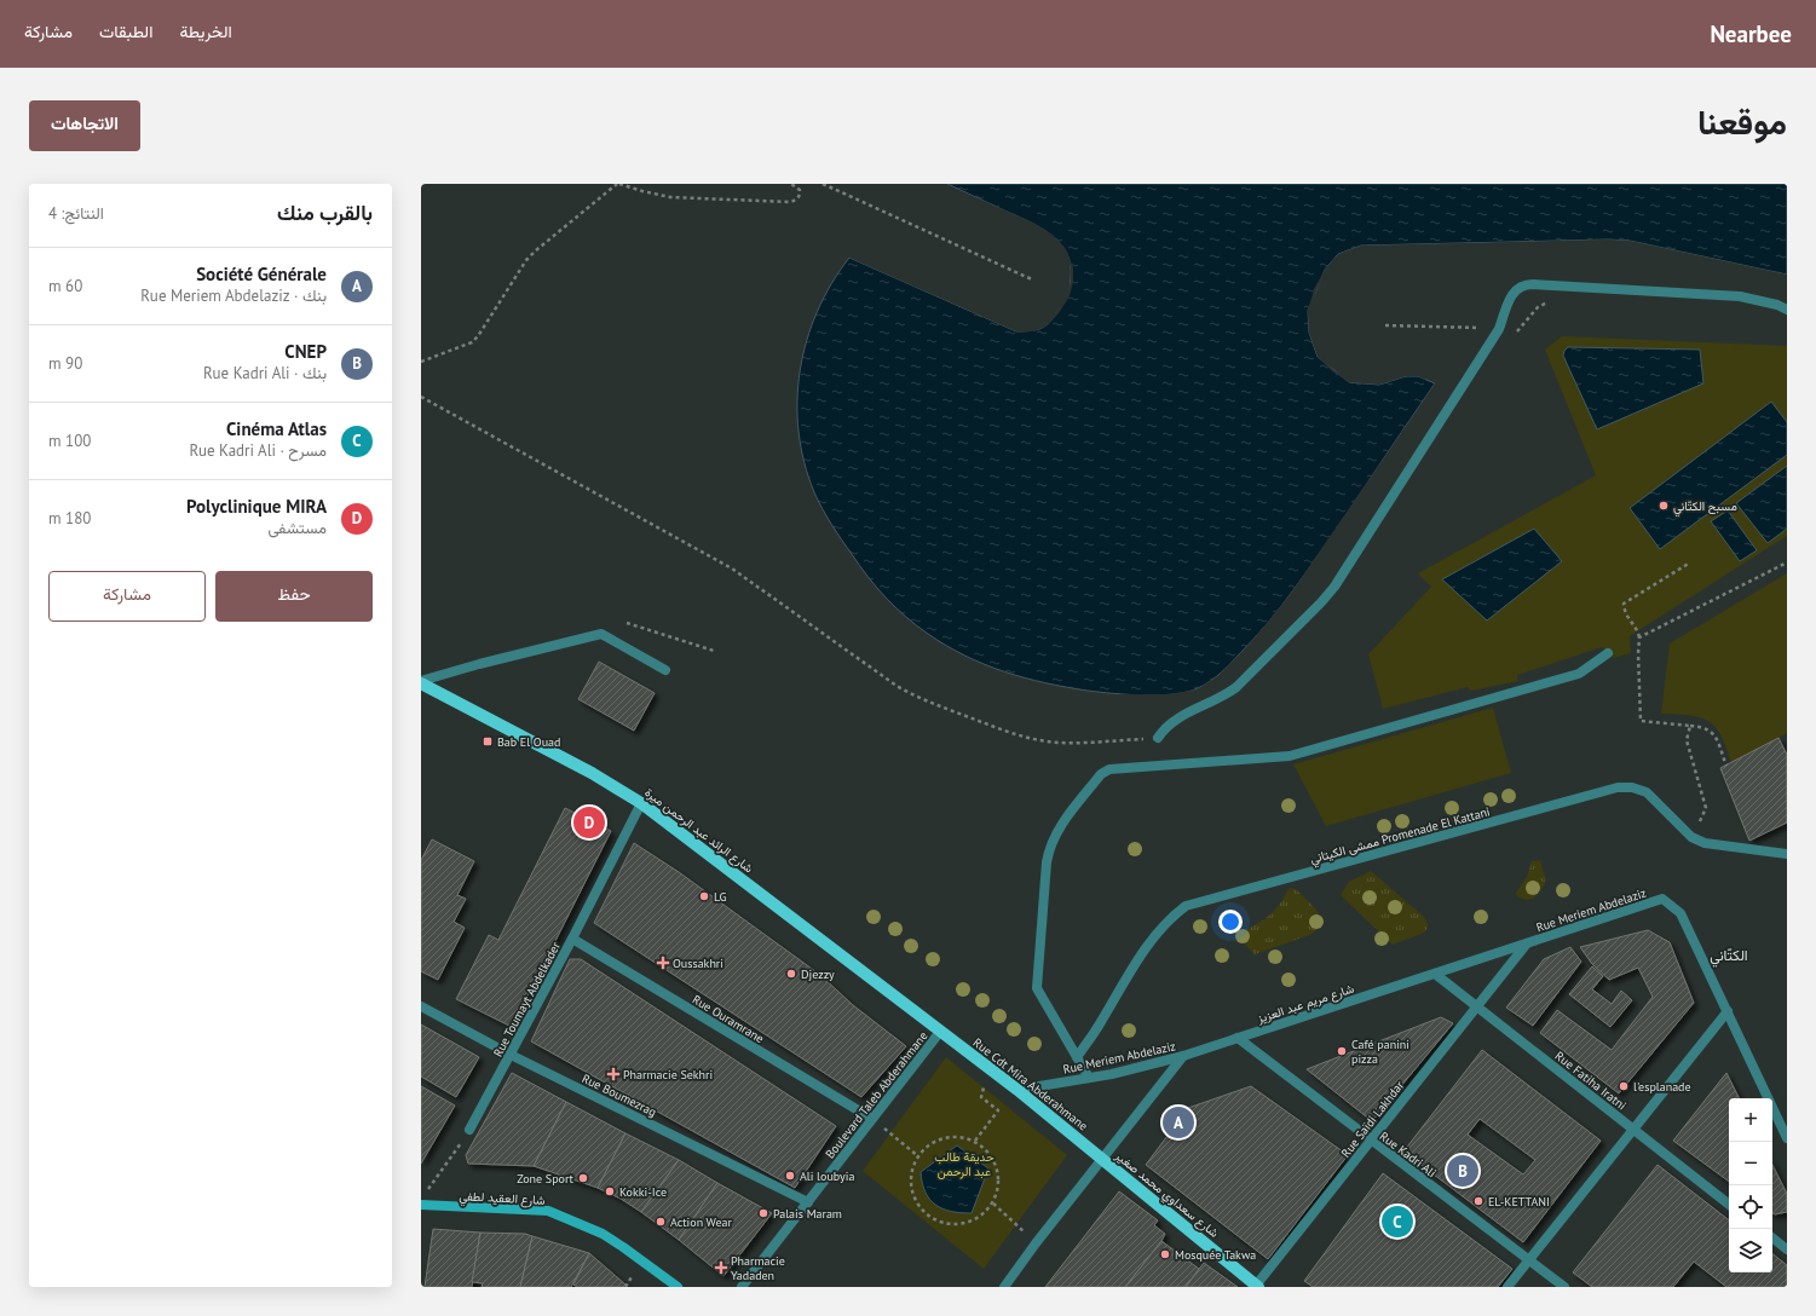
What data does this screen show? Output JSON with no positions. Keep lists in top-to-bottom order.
{
  "streets": {
    "main road": [
      "شارع الرائد عبد الرحمن ميرة",
      "Rue Cdt Mira Abderahmane",
      "شارع سعداوي محمد صغير",
      "شارع العقيد لطفي"
    ],
    "street": [
      "ممشى الكيتاني Promenade El Kattani",
      "Rue Meriem Abdelaziz",
      "Rue Toumayt Abdelkader",
      "شارع مريم عبد العزيز",
      "Rue Ouramrane",
      "Rue Fatiha Iratni",
      "Rue Boumezrag",
      "Boulevard Taleb Abderahmane",
      "Rue Saïdi Lakhdar",
      "Rue Kadri Ali"
    ]
  },
  "crossings": [
    ["شارع الرائد عبد الرحمن ميرة", "Rue Toumayt Abdelkader"],
    ["شارع الرائد عبد الرحمن ميرة", "Rue Cdt Mira Abderahmane"],
    ["شارع الرائد عبد الرحمن ميرة", "Boulevard Taleb Abderahmane"],
    ["Rue Meriem Abdelaziz", "شارع مريم عبد العزيز"],
    ["Rue Meriem Abdelaziz", "Rue Fatiha Iratni"],
    ["Rue Meriem Abdelaziz", "Rue Cdt Mira Abderahmane"],
    ["Rue Meriem Abdelaziz", "Rue Saïdi Lakhdar"],
    ["Rue Meriem Abdelaziz", "شارع سعداوي محمد صغير"],
    ["Rue Toumayt Abdelkader", "Rue Ouramrane"],
    ["Rue Toumayt Abdelkader", "Rue Boumezrag"],
    ["شارع مريم عبد العزيز", "Rue Fatiha Iratni"],
    ["شارع مريم عبد العزيز", "Rue Kadri Ali"],
    ["Rue Ouramrane", "Boulevard Taleb Abderahmane"],
    ["Rue Fatiha Iratni", "Rue Saïdi Lakhdar"],
    ["Rue Cdt Mira Abderahmane", "Boulevard Taleb Abderahmane"],
    ["Rue Cdt Mira Abderahmane", "شارع سعداوي محمد صغير"],
    ["Rue Boumezrag", "Boulevard Taleb Abderahmane"],
    ["Rue Saïdi Lakhdar", "Rue Kadri Ali"],
    ["Rue Saïdi Lakhdar", "شارع سعداوي محمد صغير"]
  ],
  "districts": ["الكتّاني"],
  "parks": ["حديقة طالب عبد الرحمن"],
  "places": {
    "other": [
      "مسبح الكتّاني",
      "LG",
      "Djezzy",
      "Café panini pizza",
      "l'esplanade",
      "Ali loubyia",
      "Zone Sport",
      "Kokki-Ice",
      "EL-KETTANI",
      "Palais Maram",
      "Action Wear",
      "Mosquée Takwa"
    ],
    "transit": ["Bab El Ouad"],
    "health": ["Oussakhri", "Pharmacie Sekhri", "Pharmacie Yadaden"]
  },
  "page": {
    "header": "Nearbee",
    "nav": ["الخريطة", "الطبقات", "مشاركة"],
    "title": "موقعنا",
    "buttons": [
      "الاتجاهات",
      ["حفظ", "مشاركة"]
    ],
    "heading": ["بالقرب منك", "النتائج: 4"],
    "list": [
      {
        "mark": "A",
        "name": "Société Générale",
        "note": "بنك · Rue Meriem Abdelaziz",
        "value": "60 m"
      },
      {
        "mark": "B",
        "name": "CNEP",
        "note": "بنك · Rue Kadri Ali",
        "value": "90 m"
      },
      {
        "mark": "C",
        "name": "Cinéma Atlas",
        "note": "مسرح · Rue Kadri Ali",
        "value": "100 m"
      },
      {
        "mark": "D",
        "name": "Polyclinique MIRA",
        "note": "مستشفى",
        "value": "180 m"
      }
    ],
    "pins": [
      "D",
      "A",
      "B",
      "C"
    ],
    "map_buttons": ["+", "−"]
  }
}
